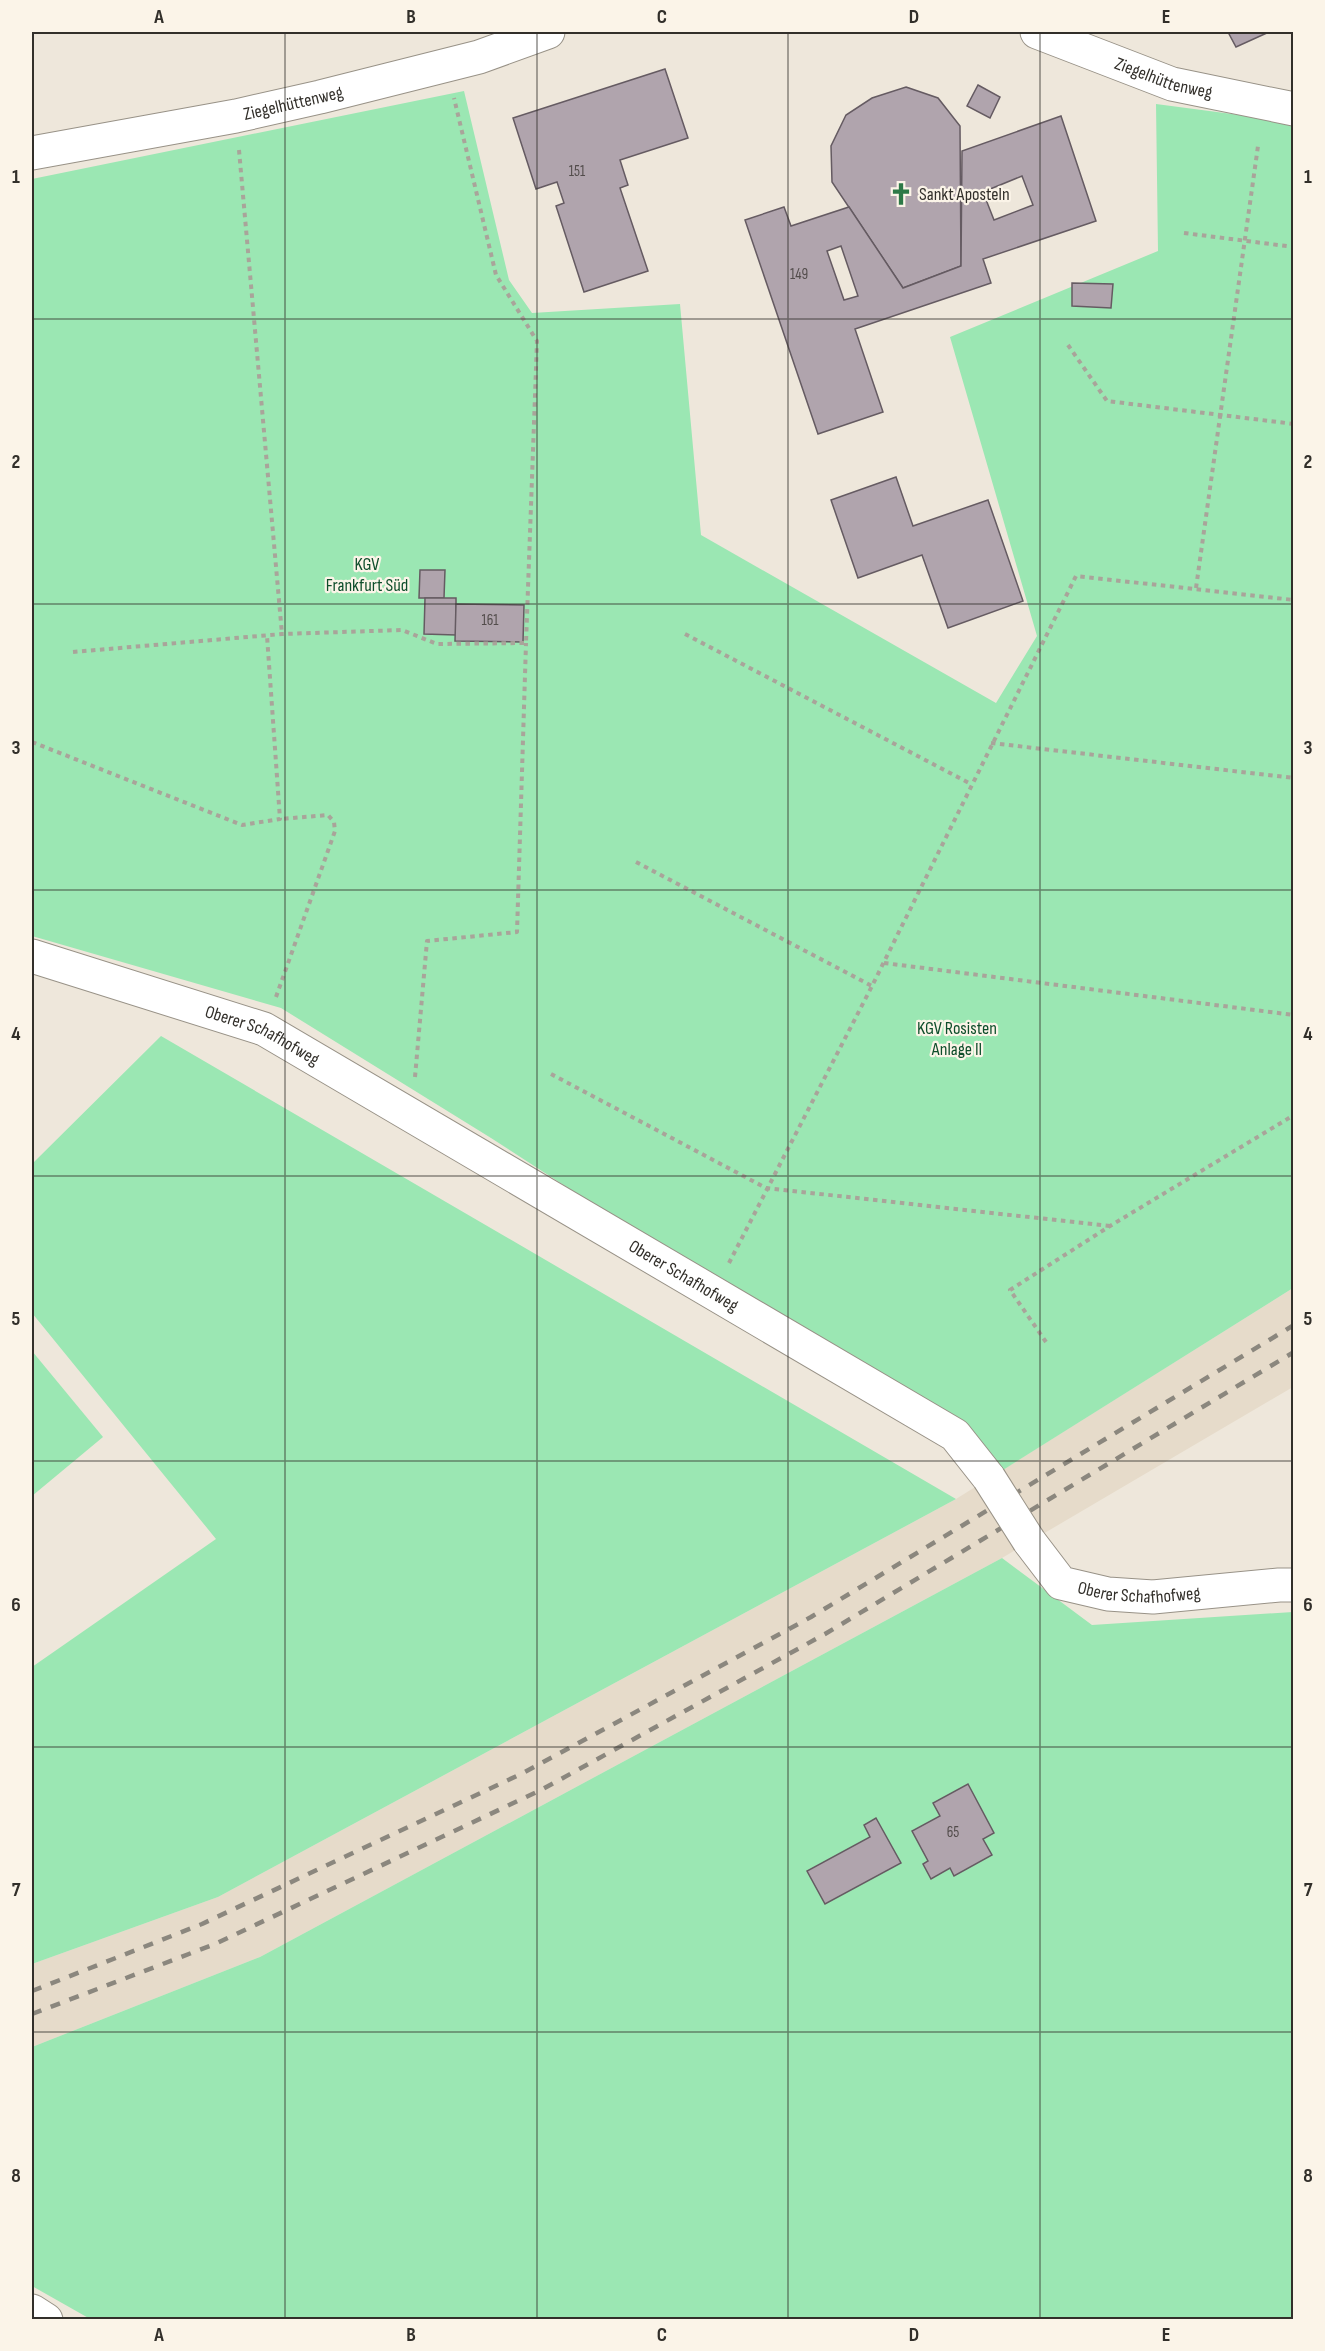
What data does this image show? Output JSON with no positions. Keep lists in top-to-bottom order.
{
  "streets": {
    "street": ["Ziegelhüttenweg", "Oberer Schafhofweg"]
  },
  "parks": ["KGV Frankfurt Süd", "KGV Rosisten Anlage II"],
  "places": {
    "church": ["Sankt Aposteln"]
  },
  "house_numbers": [
    "151",
    "149",
    "161",
    "65"
  ],
  "grid": {
    "columns": [
      "A",
      "B",
      "C",
      "D",
      "E"
    ],
    "rows": [
      "1",
      "2",
      "3",
      "4",
      "5",
      "6",
      "7",
      "8"
    ]
  }
}
